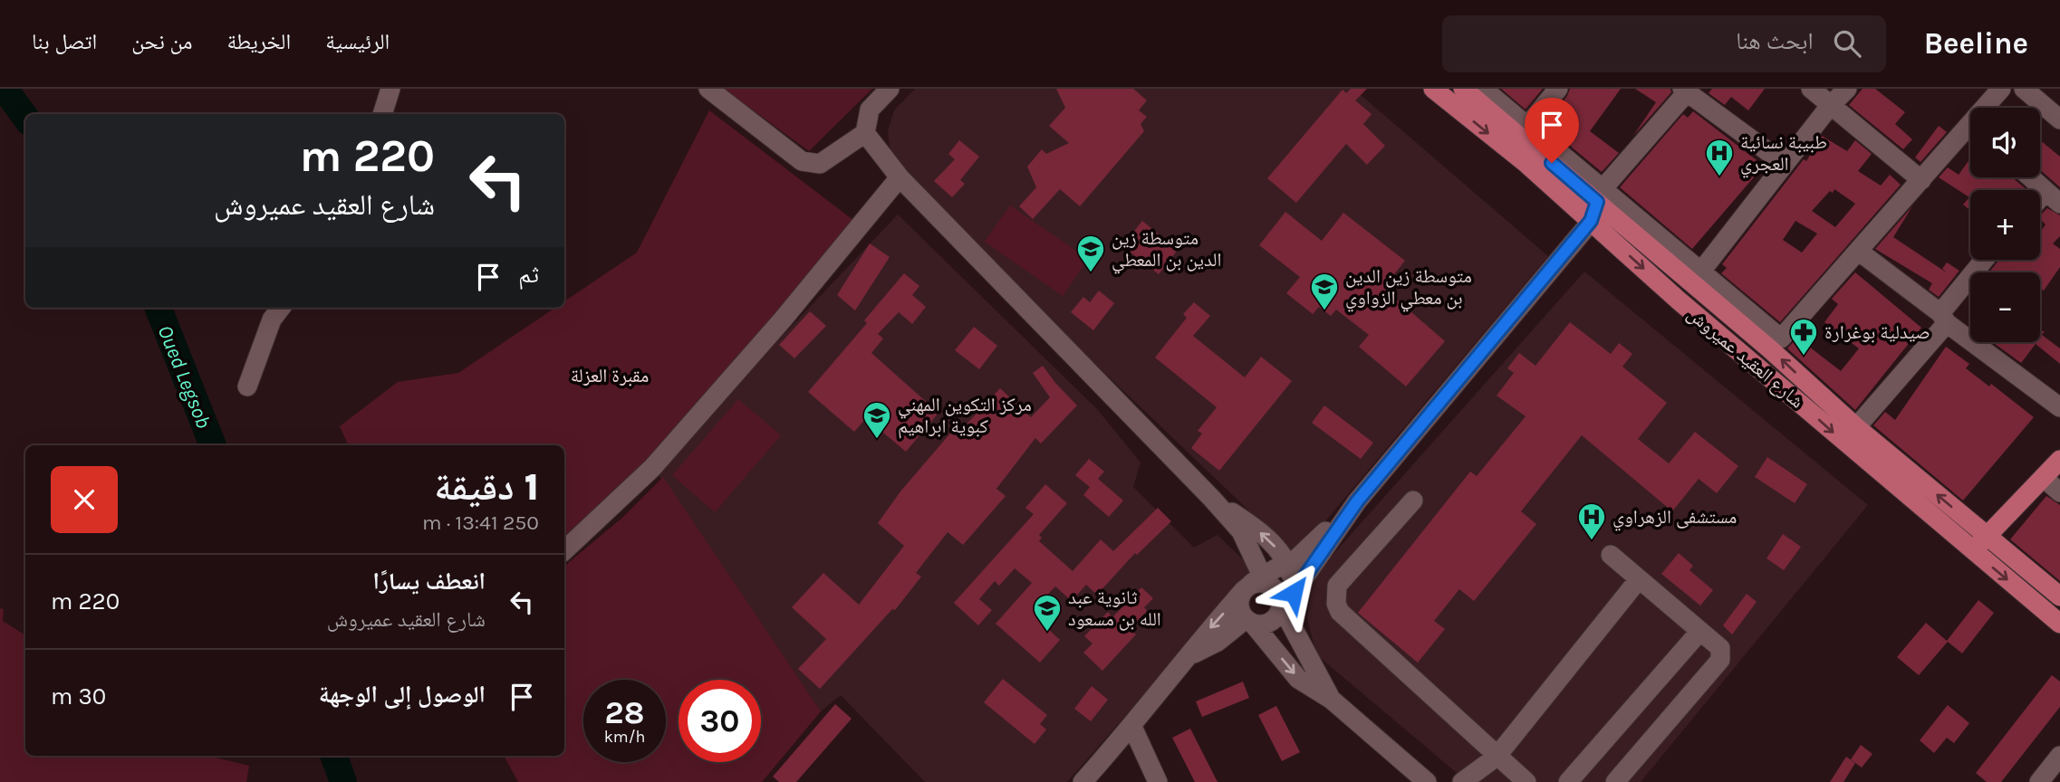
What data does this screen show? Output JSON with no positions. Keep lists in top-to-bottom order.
{
  "streets": {
    "main road": ["شارع العقيد عميروش"]
  },
  "water": ["Oued Legsob"],
  "parks": ["مقبرة العزلة"],
  "places": {
    "hospital": ["طبيبة نسائية العجري", "مستشفى الزهراوي"],
    "school or university": [
      "متوسطة زين الدين بن المعطي",
      "متوسطة زين الدين بن معطي الزواوي",
      "مركز التكوين المهني كبوية ابراهيم",
      "ثانوية عبد الله بن مسعود"
    ],
    "pharmacy": ["صيدلية بوغرارة"]
  },
  "page": {
    "header": "Beeline",
    "search": "ابحث هنا",
    "nav": [
      "الرئيسية",
      "الخريطة",
      "من نحن",
      "اتصل بنا"
    ],
    "map_buttons": ["+", "−"],
    "turn": ["220 m", "شارع العقيد عميروش"],
    "then": "ثم",
    "heading": ["1 دقيقة", "250 m · 13:41"],
    "list": [
      {
        "name": "انعطف يسارًا",
        "note": "شارع العقيد عميروش",
        "value": "220 m"
      },
      {
        "name": "الوصول إلى الوجهة",
        "value": "30 m"
      }
    ],
    "speed": "28 km/h",
    "limit": "30"
  }
}
